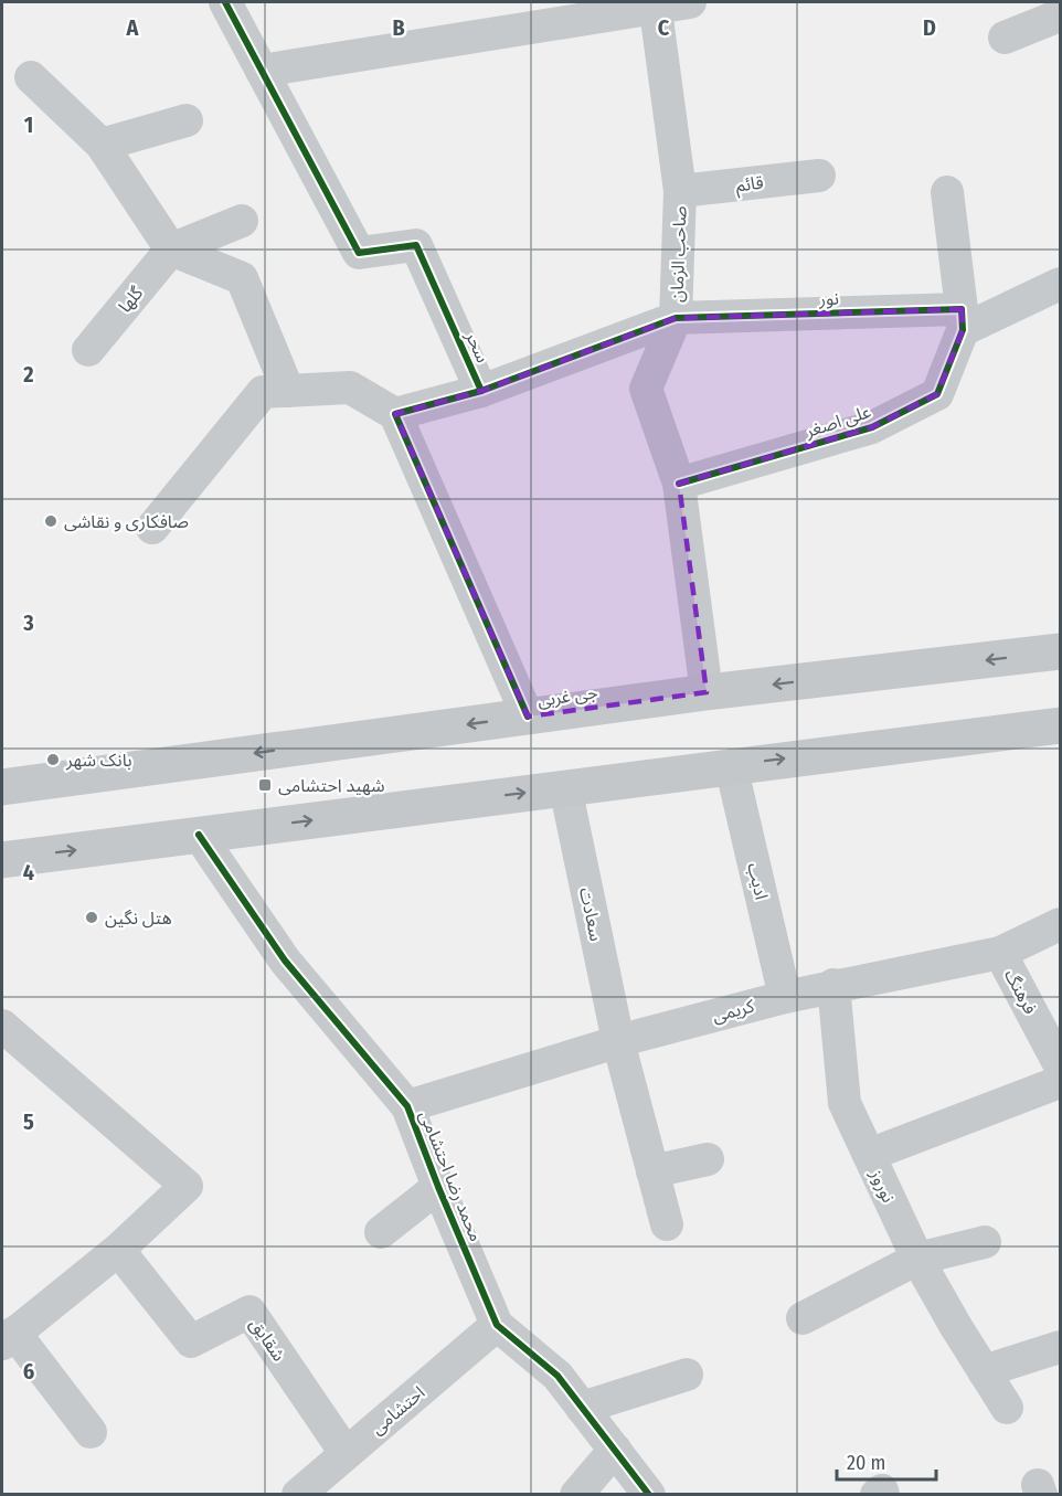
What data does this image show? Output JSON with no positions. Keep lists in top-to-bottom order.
{
  "streets": {
    "main road": ["جی غربی"],
    "street": [
      "قائم",
      "صاحب الزمان",
      "نور",
      "گلها",
      "سحر",
      "علی اصغر",
      "ادیب",
      "سعادت",
      "فرهنگ",
      "کریمی",
      "محمد رضا احتشامی",
      "نوروز",
      "شقایق",
      "احتشامی"
    ]
  },
  "crossings": [
    ["قائم", "صاحب الزمان"],
    ["صاحب الزمان", "نور"],
    ["صاحب الزمان", "علی اصغر"],
    ["صاحب الزمان", "جی غربی"],
    ["نور", "سحر"],
    ["نور", "علی اصغر"],
    ["ادیب", "کریمی"],
    ["سعادت", "کریمی"],
    ["فرهنگ", "کریمی"],
    ["کریمی", "محمد رضا احتشامی"],
    ["کریمی", "نوروز"],
    ["محمد رضا احتشامی", "احتشامی"],
    ["شقایق", "احتشامی"]
  ],
  "places": {
    "other": ["صافکاری و نقاشی", "بانک شهر", "هتل نگین"],
    "transit": ["شهید احتشامی"]
  },
  "scale_bar": "20 m",
  "grid": {
    "columns": [
      "A",
      "B",
      "C",
      "D"
    ],
    "rows": [
      "1",
      "2",
      "3",
      "4",
      "5",
      "6"
    ]
  }
}
